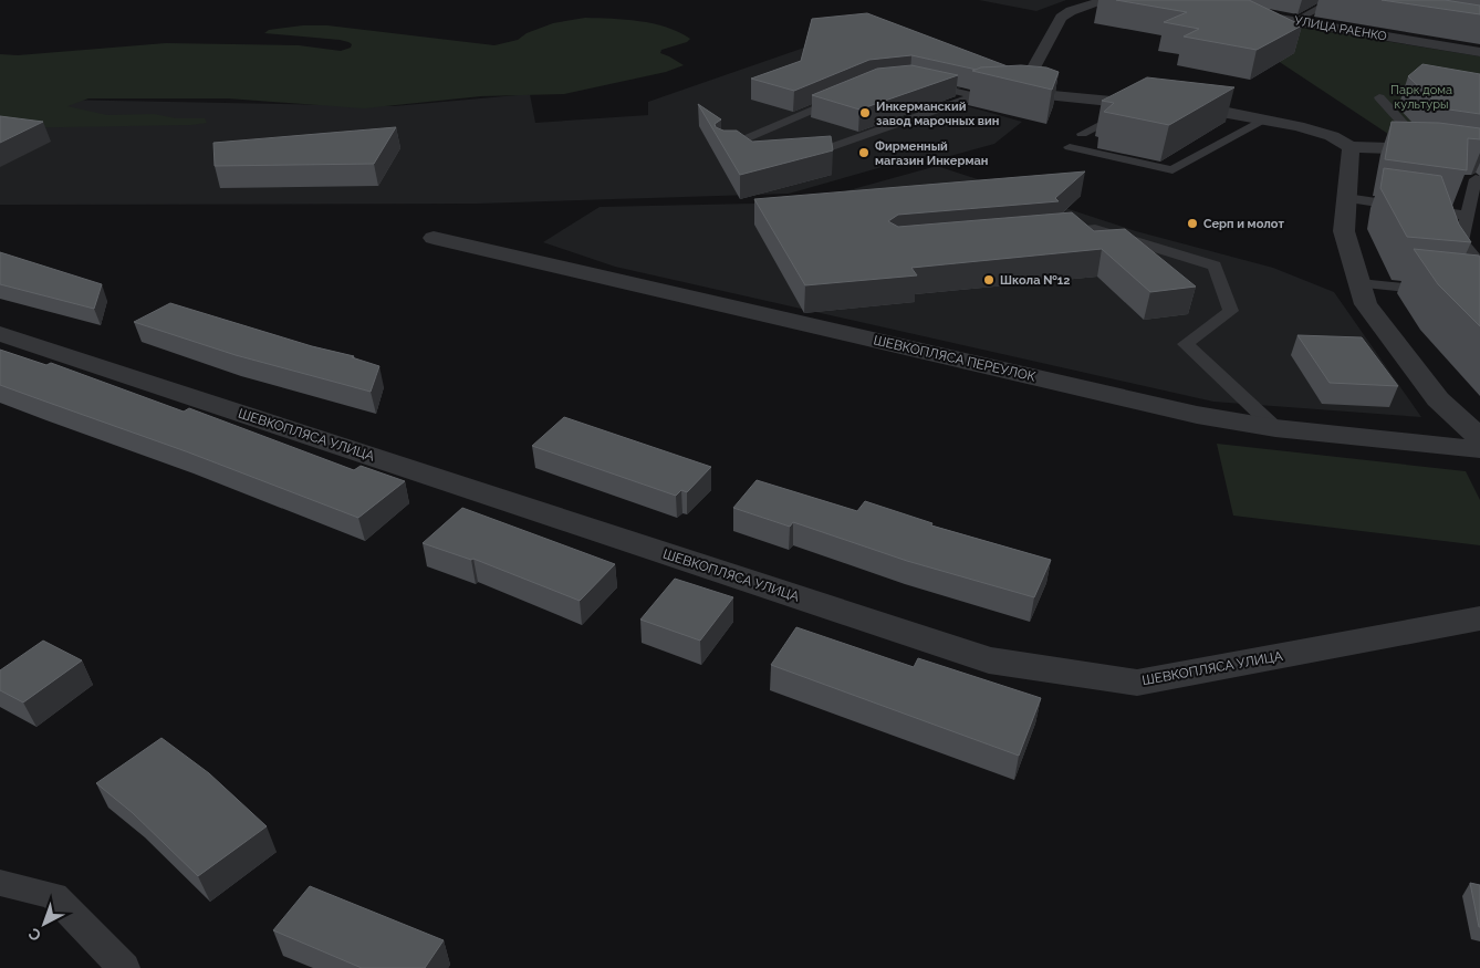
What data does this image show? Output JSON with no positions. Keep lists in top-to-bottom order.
{
  "streets": {
    "street": ["УЛИЦА РАЕНКО", "ШЕВКОПЛЯСА ПЕРЕУЛОК", "ШЕВКОПЛЯСА УЛИЦА"]
  },
  "parks": ["Парк дома культуры"],
  "places": [
    "Инкерманский завод марочных вин",
    "Фирменный магазин Инкерман",
    "Серп и молот",
    "Школа №12"
  ],
  "north": "bottom left"
}
